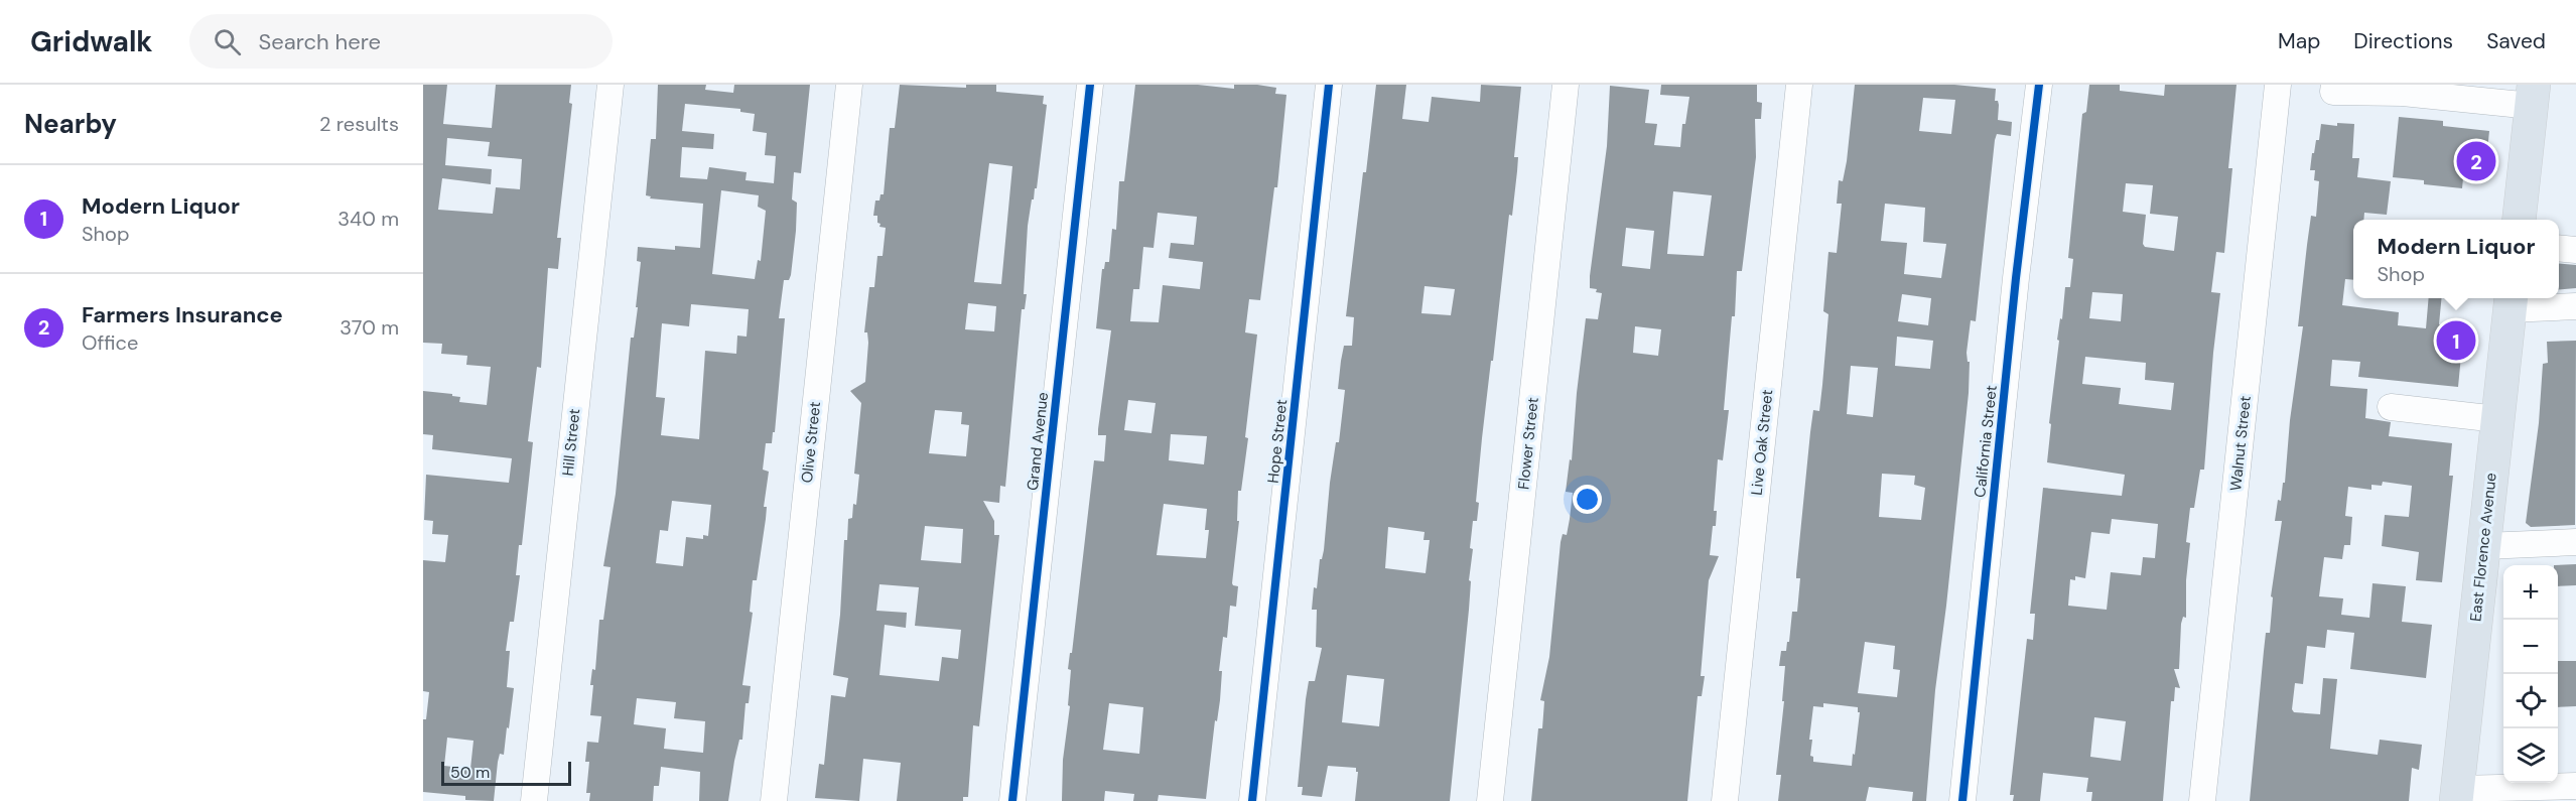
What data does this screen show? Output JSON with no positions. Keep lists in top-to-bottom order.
{
  "streets": {
    "main road": ["East Florence Avenue"],
    "street": [
      "Grand Avenue",
      "Hope Street",
      "California Street",
      "Hill Street",
      "Olive Street",
      "Live Oak Street",
      "Flower Street",
      "Walnut Street"
    ]
  },
  "scale_bar": "50 m",
  "page": {
    "header": "Gridwalk",
    "search": "Search here",
    "nav": ["Map", "Directions", "Saved"],
    "heading": ["Nearby", "2 results"],
    "pins": ["2", "1"],
    "list": [
      {
        "mark": "1",
        "name": "Modern Liquor",
        "note": "Shop",
        "value": "340 m"
      },
      {
        "mark": "2",
        "name": "Farmers Insurance",
        "note": "Office",
        "value": "370 m"
      }
    ],
    "popup": ["Modern Liquor", "Shop"],
    "map_buttons": ["+", "−"],
    "scale": "50 m"
  }
}
